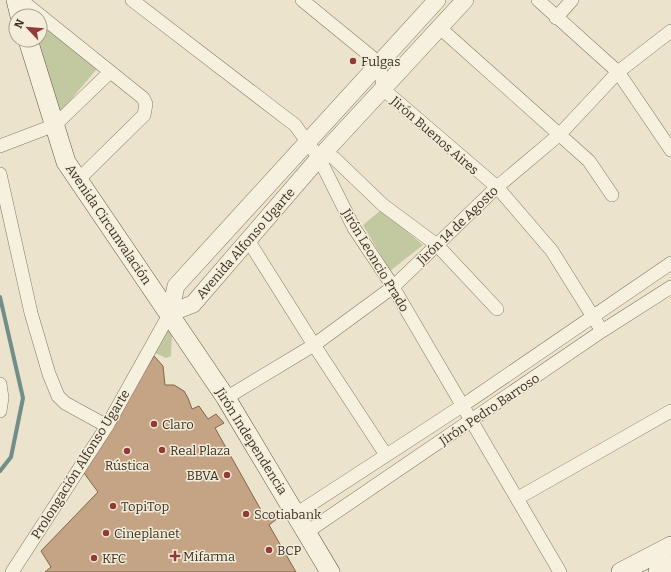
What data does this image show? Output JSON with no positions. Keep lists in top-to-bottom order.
{
  "streets": {
    "main road": ["Avenida Circunvalación", "Jirón Independencia"],
    "street": [
      "Jirón Buenos Aires",
      "Jirón 14 de Agosto",
      "Avenida Alfonso Ugarte",
      "Jirón Leoncio Prado",
      "Jirón Pedro Barroso",
      "Prolongación Alfonso Ugarte"
    ]
  },
  "crossings": [
    ["Jirón Buenos Aires", "Jirón 14 de Agosto"],
    ["Jirón Buenos Aires", "Avenida Alfonso Ugarte"],
    ["Jirón Buenos Aires", "Jirón Pedro Barroso"],
    ["Avenida Circunvalación", "Avenida Alfonso Ugarte"],
    ["Avenida Circunvalación", "Jirón Independencia"],
    ["Avenida Circunvalación", "Prolongación Alfonso Ugarte"],
    ["Jirón 14 de Agosto", "Jirón Leoncio Prado"],
    ["Jirón 14 de Agosto", "Jirón Independencia"],
    ["Avenida Alfonso Ugarte", "Jirón Leoncio Prado"],
    ["Avenida Alfonso Ugarte", "Jirón Independencia"],
    ["Avenida Alfonso Ugarte", "Prolongación Alfonso Ugarte"],
    ["Jirón Leoncio Prado", "Jirón Pedro Barroso"],
    ["Jirón Pedro Barroso", "Jirón Independencia"],
    ["Jirón Independencia", "Prolongación Alfonso Ugarte"]
  ],
  "places": {
    "other": [
      "Fulgas",
      "Claro",
      "Real Plaza",
      "Rústica",
      "BBVA",
      "TopiTop",
      "Scotiabank",
      "Cineplanet",
      "BCP",
      "KFC"
    ],
    "health": ["Mifarma"]
  },
  "north": "top left"
}
